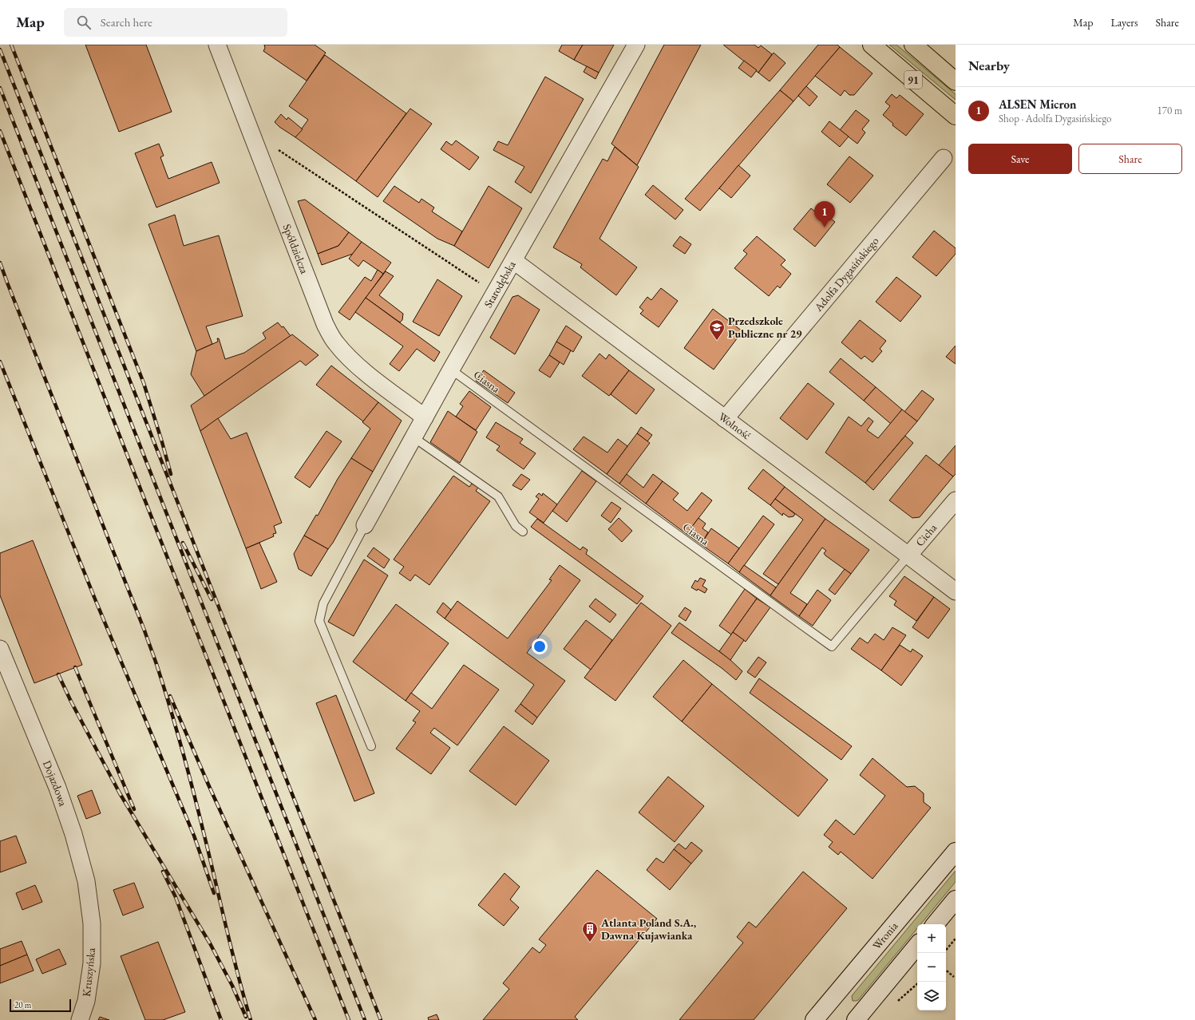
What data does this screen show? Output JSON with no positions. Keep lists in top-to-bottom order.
{
  "streets": {
    "main road": ["91", "Wronia"],
    "street": [
      "Spółdzielcza",
      "Adolfa Dygasińskiego",
      "Starodębska",
      "Wolność",
      "Cicha",
      "Dojazdowa",
      "Kruszyńska"
    ],
    "lane": ["Ciasna"]
  },
  "crossings": [
    ["Spółdzielcza", "Starodębska"],
    ["Adolfa Dygasińskiego", "Wolność"],
    ["Starodębska", "Ciasna"],
    ["Starodębska", "Wolność"],
    ["Ciasna", "Wolność"],
    ["Ciasna", "Cicha"],
    ["Wolność", "Cicha"],
    ["Dojazdowa", "Kruszyńska"]
  ],
  "places": {
    "school or university": ["Przedszkole Publiczne nr 29"],
    "building": ["Atlanta Poland S.A., Dawna Kujawianka"]
  },
  "scale_bar": "20 m",
  "page": {
    "header": "Map",
    "search": "Search here",
    "nav": ["Map", "Layers", "Share"],
    "heading": "Nearby",
    "list": [
      {
        "mark": "1",
        "name": "ALSEN Micron",
        "note": "Shop · Adolfa Dygasińskiego",
        "value": "170 m"
      }
    ],
    "buttons": ["Save", "Share"],
    "pins": "1",
    "map_buttons": ["+", "−"],
    "scale": "20 m"
  }
}
